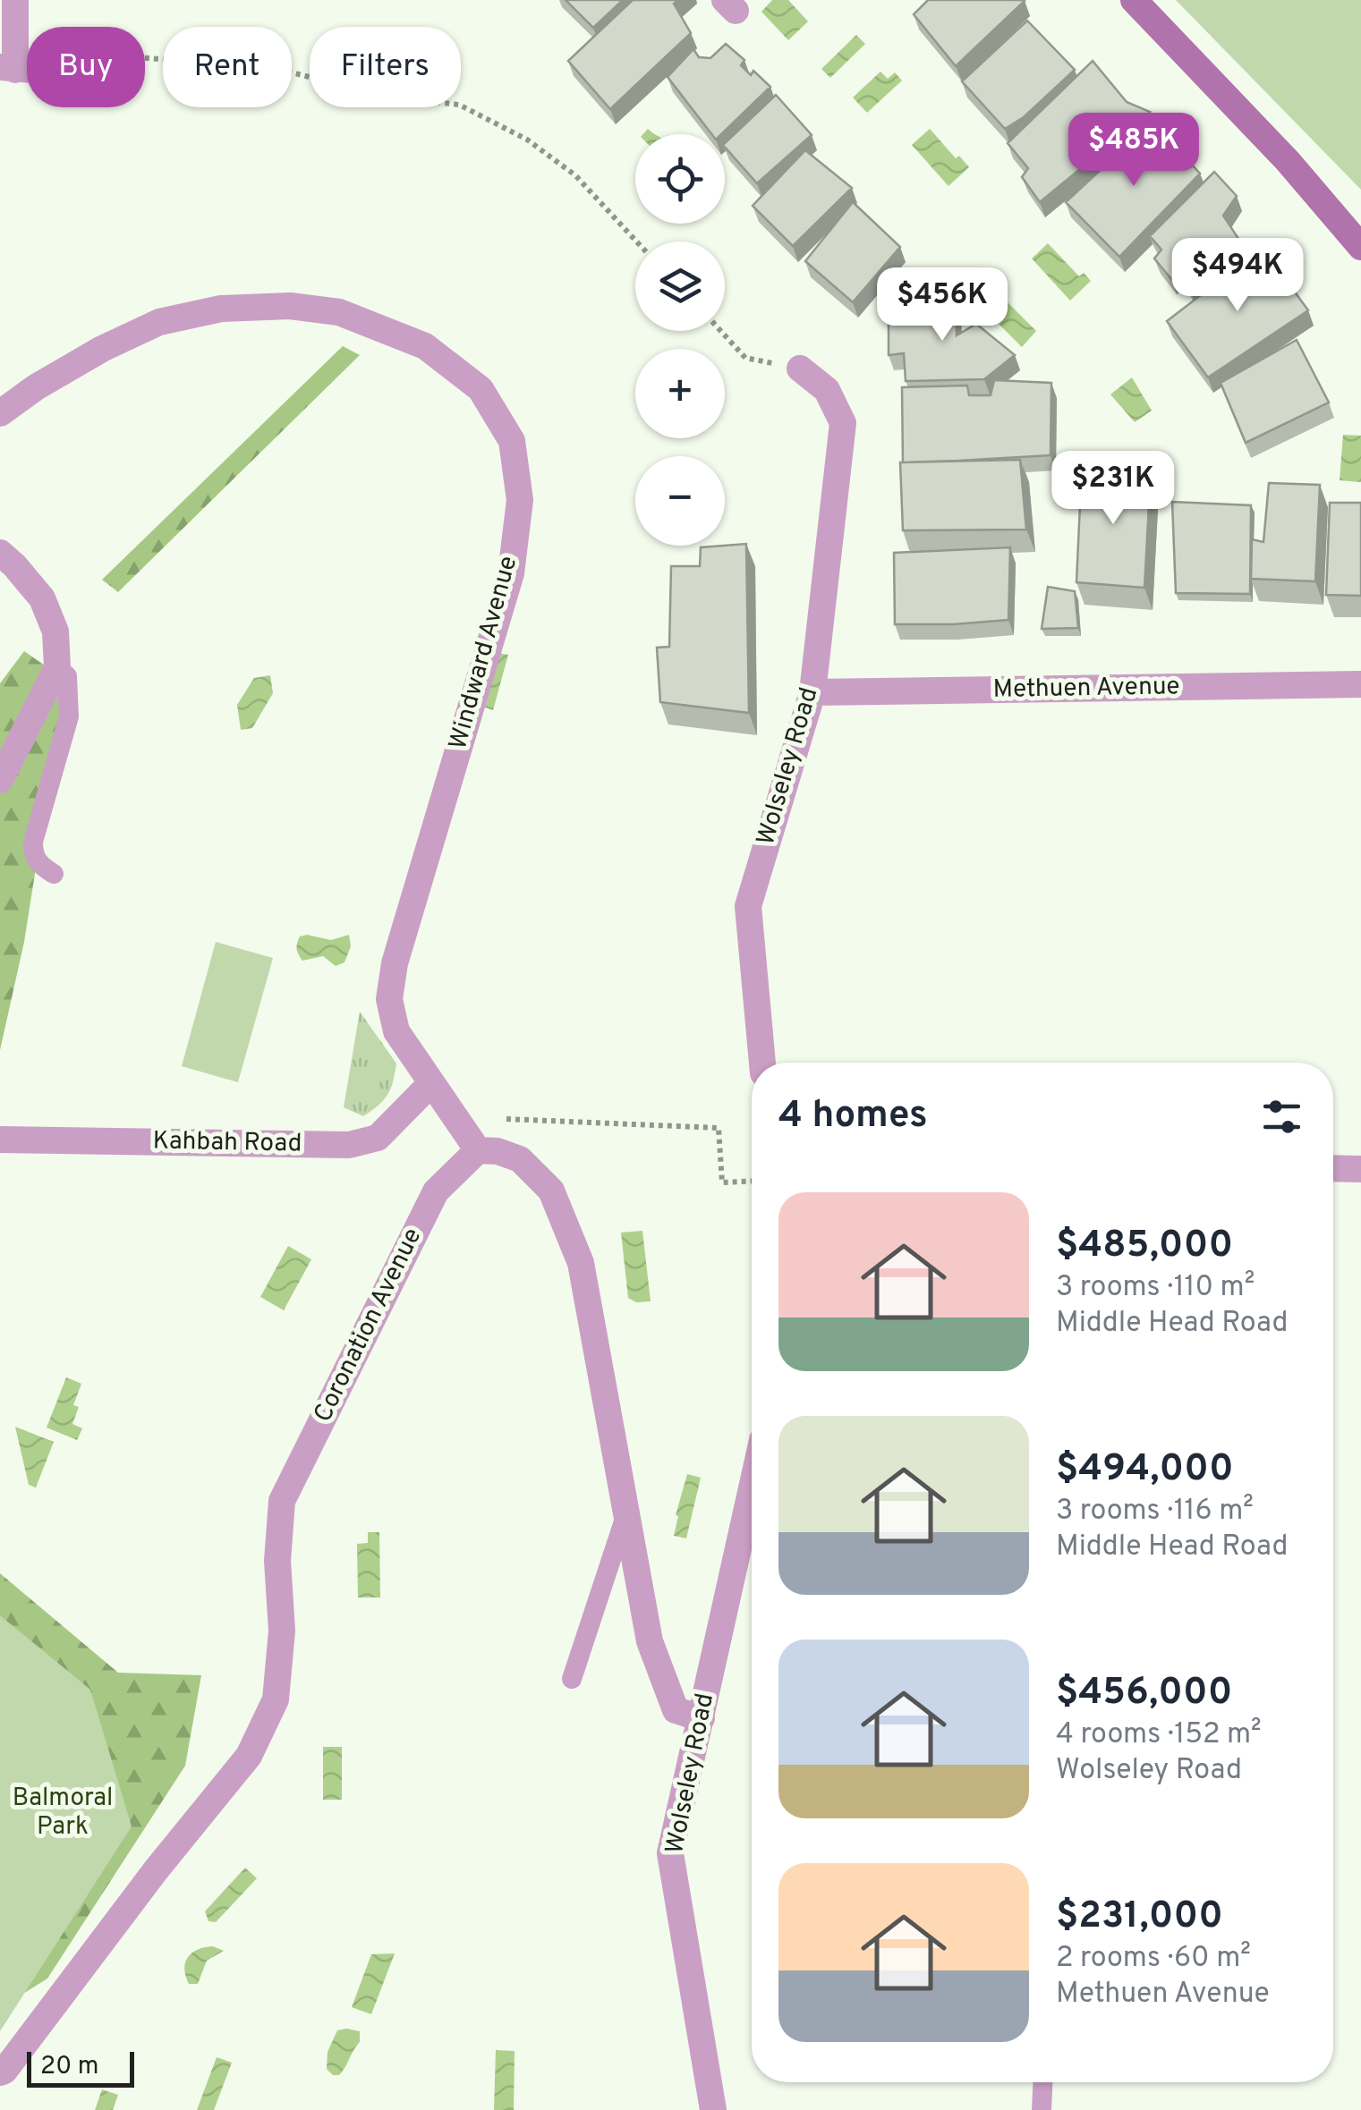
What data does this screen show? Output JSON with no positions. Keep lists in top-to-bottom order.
{
  "streets": {
    "street": [
      "Windward Avenue",
      "Methuen Avenue",
      "Wolseley Road",
      "Kahbah Road",
      "Coronation Avenue"
    ]
  },
  "crossings": [
    ["Windward Avenue", "Kahbah Road"],
    ["Windward Avenue", "Coronation Avenue"],
    ["Methuen Avenue", "Wolseley Road"]
  ],
  "parks": ["Balmoral Park"],
  "scale_bar": "20 m",
  "page": {
    "chip": ["Buy", "Rent", "Filters"],
    "price": [
      "$485K",
      "$494K",
      "$456K",
      "$231K"
    ],
    "map_buttons": ["+", "−"],
    "heading": "4 homes",
    "list": [
      {
        "name": "$485,000",
        "note": "3 rooms · 110 m² · Middle Head Road"
      },
      {
        "name": "$494,000",
        "note": "3 rooms · 116 m² · Middle Head Road"
      },
      {
        "name": "$456,000",
        "note": "4 rooms · 152 m² · Wolseley Road"
      },
      {
        "name": "$231,000",
        "note": "2 rooms · 60 m² · Methuen Avenue"
      }
    ],
    "scale": "20 m"
  }
}
